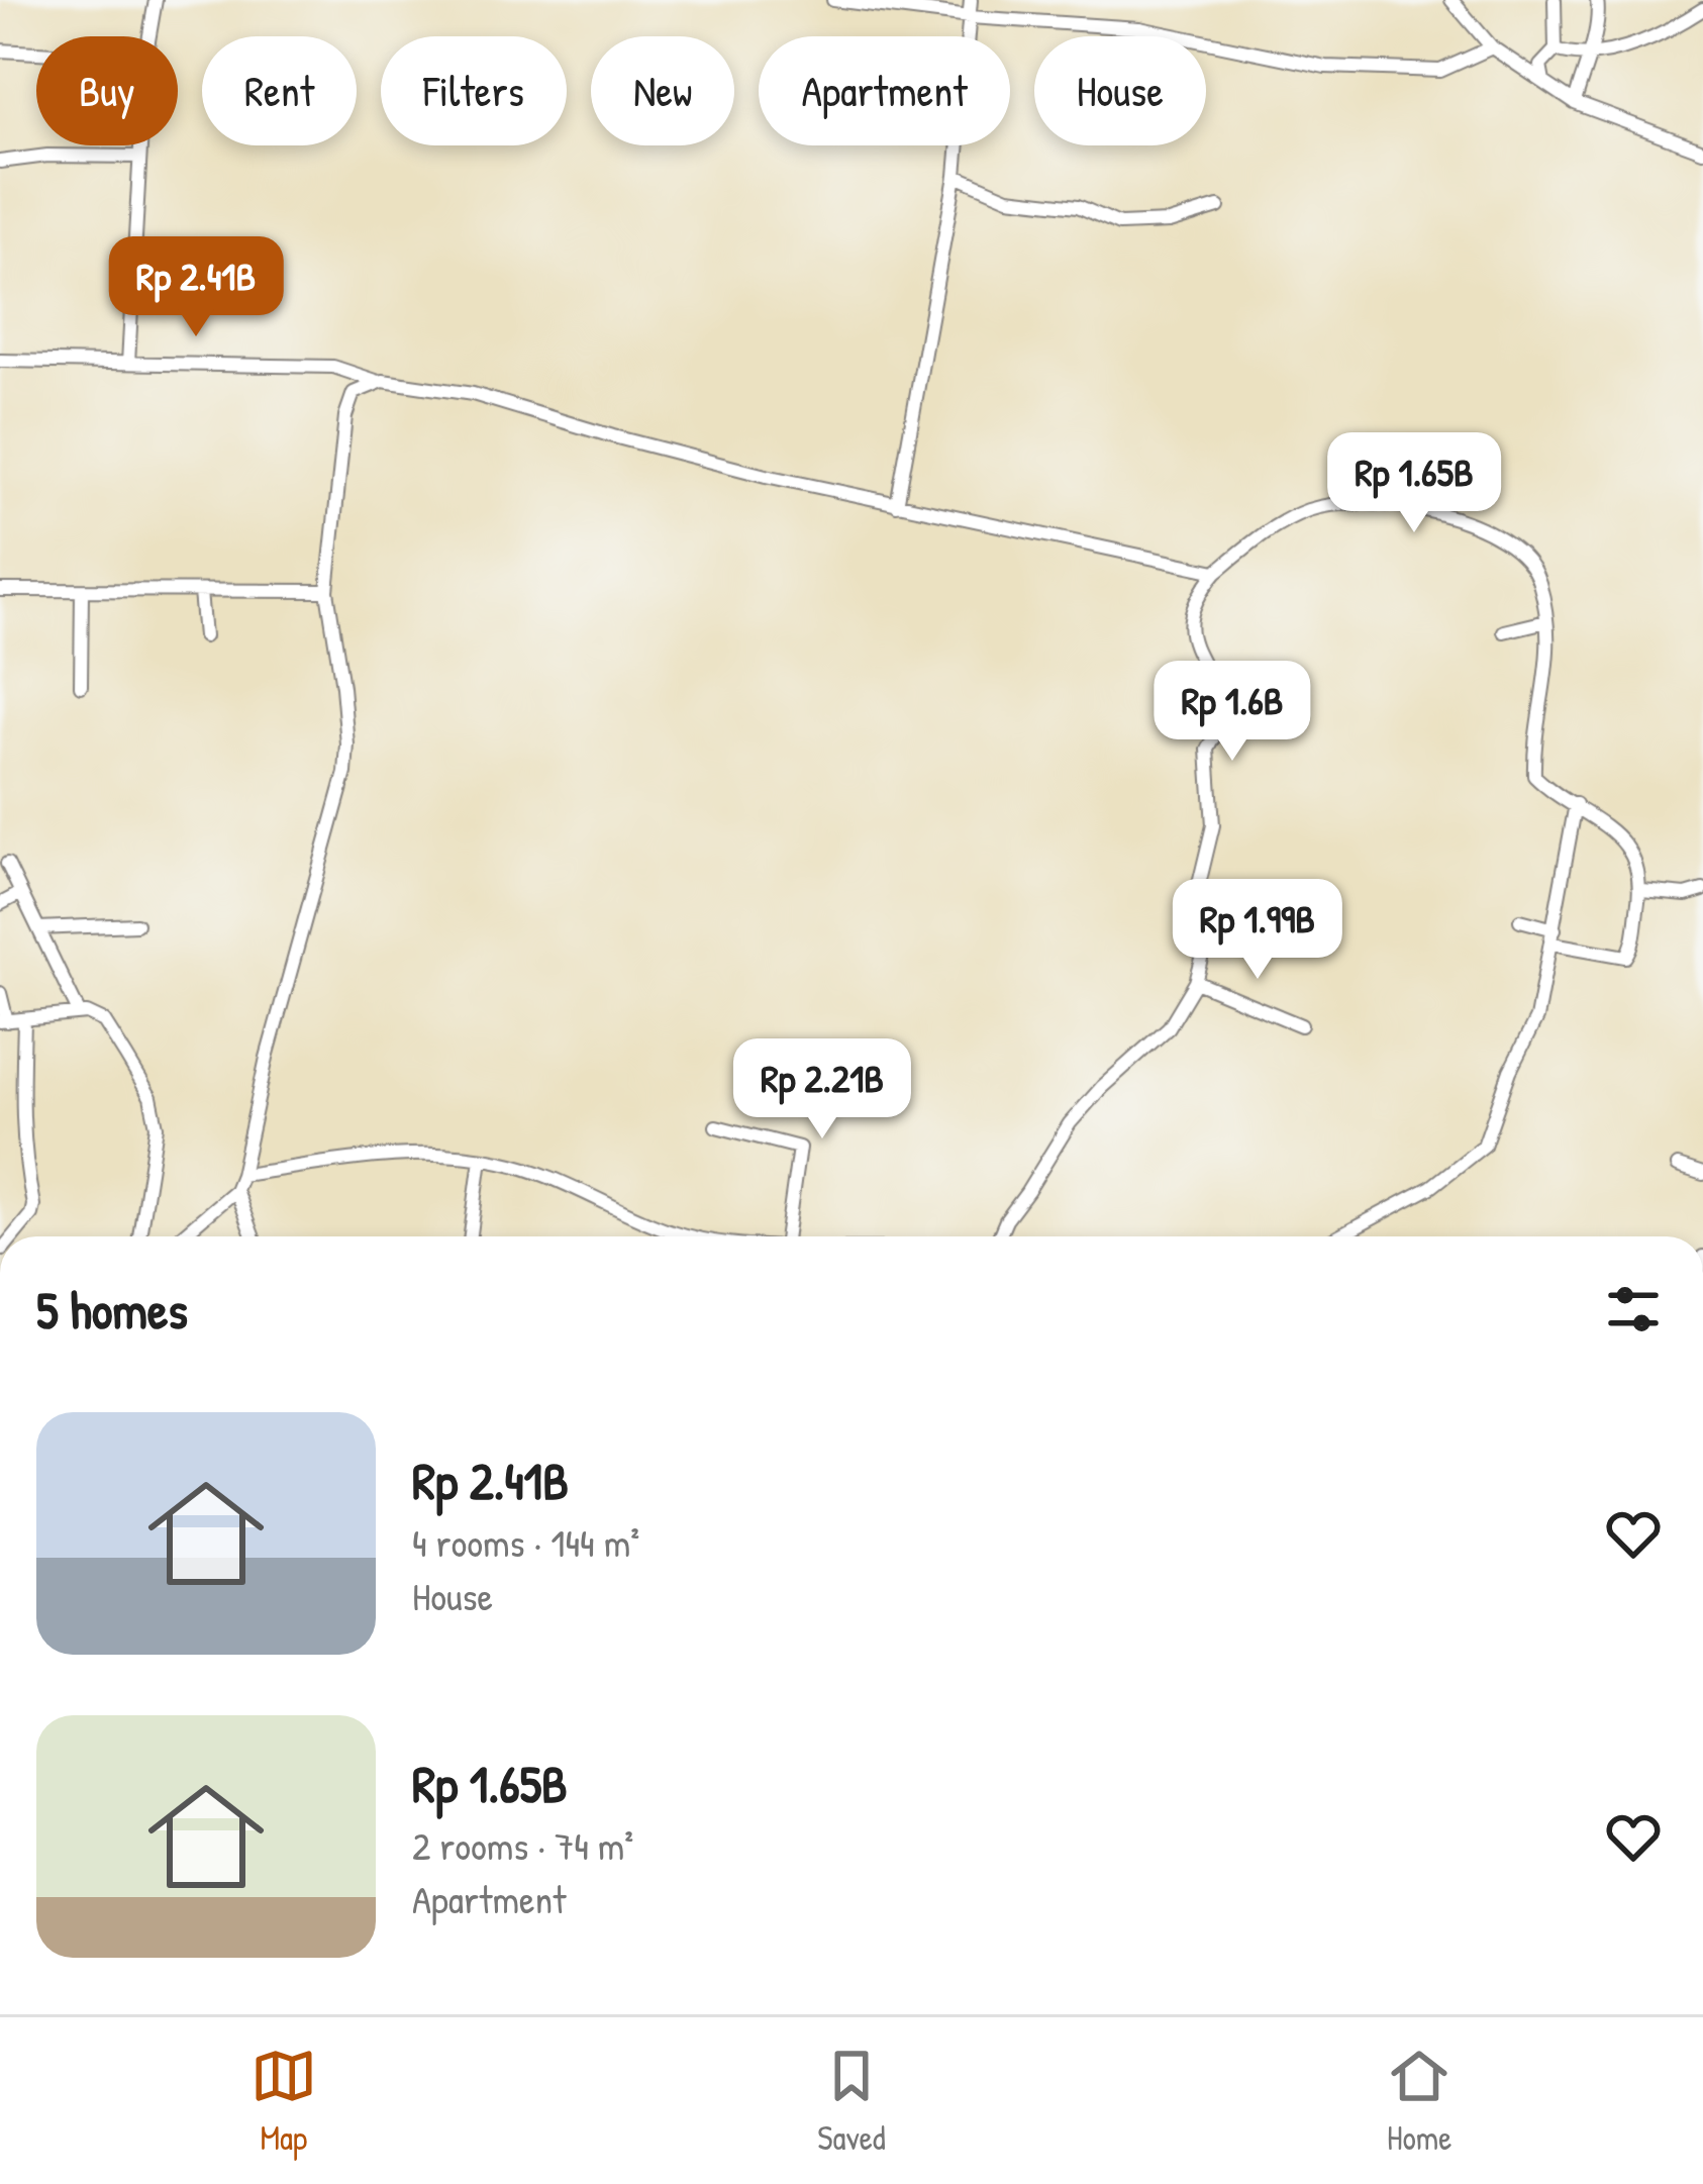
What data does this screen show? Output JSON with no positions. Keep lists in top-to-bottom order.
{
  "page": {
    "chip": [
      "Buy",
      "Rent",
      "Filters",
      "New",
      "Apartment",
      "House"
    ],
    "price": [
      "Rp 2.41B",
      "Rp 1.65B",
      "Rp 1.6B",
      "Rp 1.99B",
      "Rp 2.21B"
    ],
    "heading": "5 homes",
    "list": [
      {
        "name": "Rp 2.41B",
        "note": "4 rooms · 144 m² · House"
      },
      {
        "name": "Rp 1.65B",
        "note": "2 rooms · 74 m² · Apartment"
      }
    ],
    "tabs": ["Map", "Saved", "Home"]
  }
}
